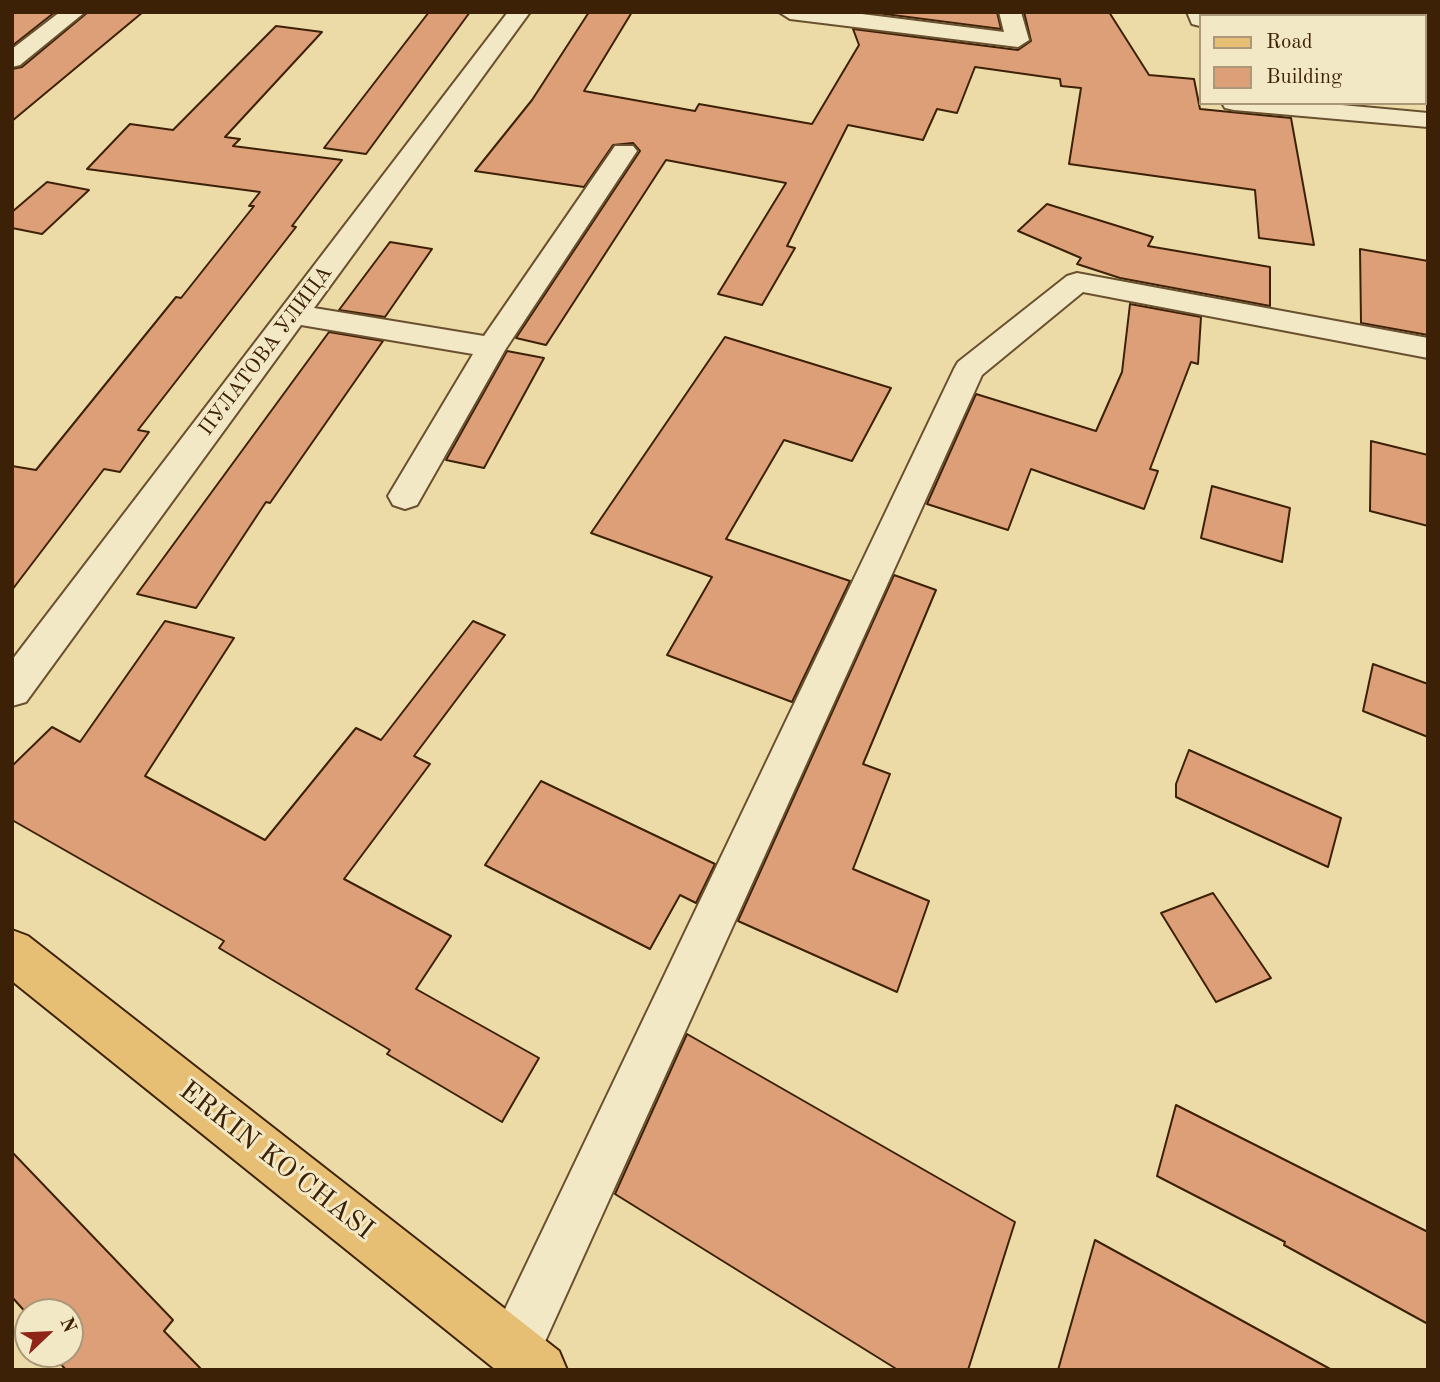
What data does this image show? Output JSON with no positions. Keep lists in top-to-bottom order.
{
  "streets": {
    "main road": ["ERKIN KO'CHASI"],
    "street": ["ПУЛАТОВА УЛИЦА"]
  },
  "legend": ["Road", "Building"],
  "north": "top right"
}
